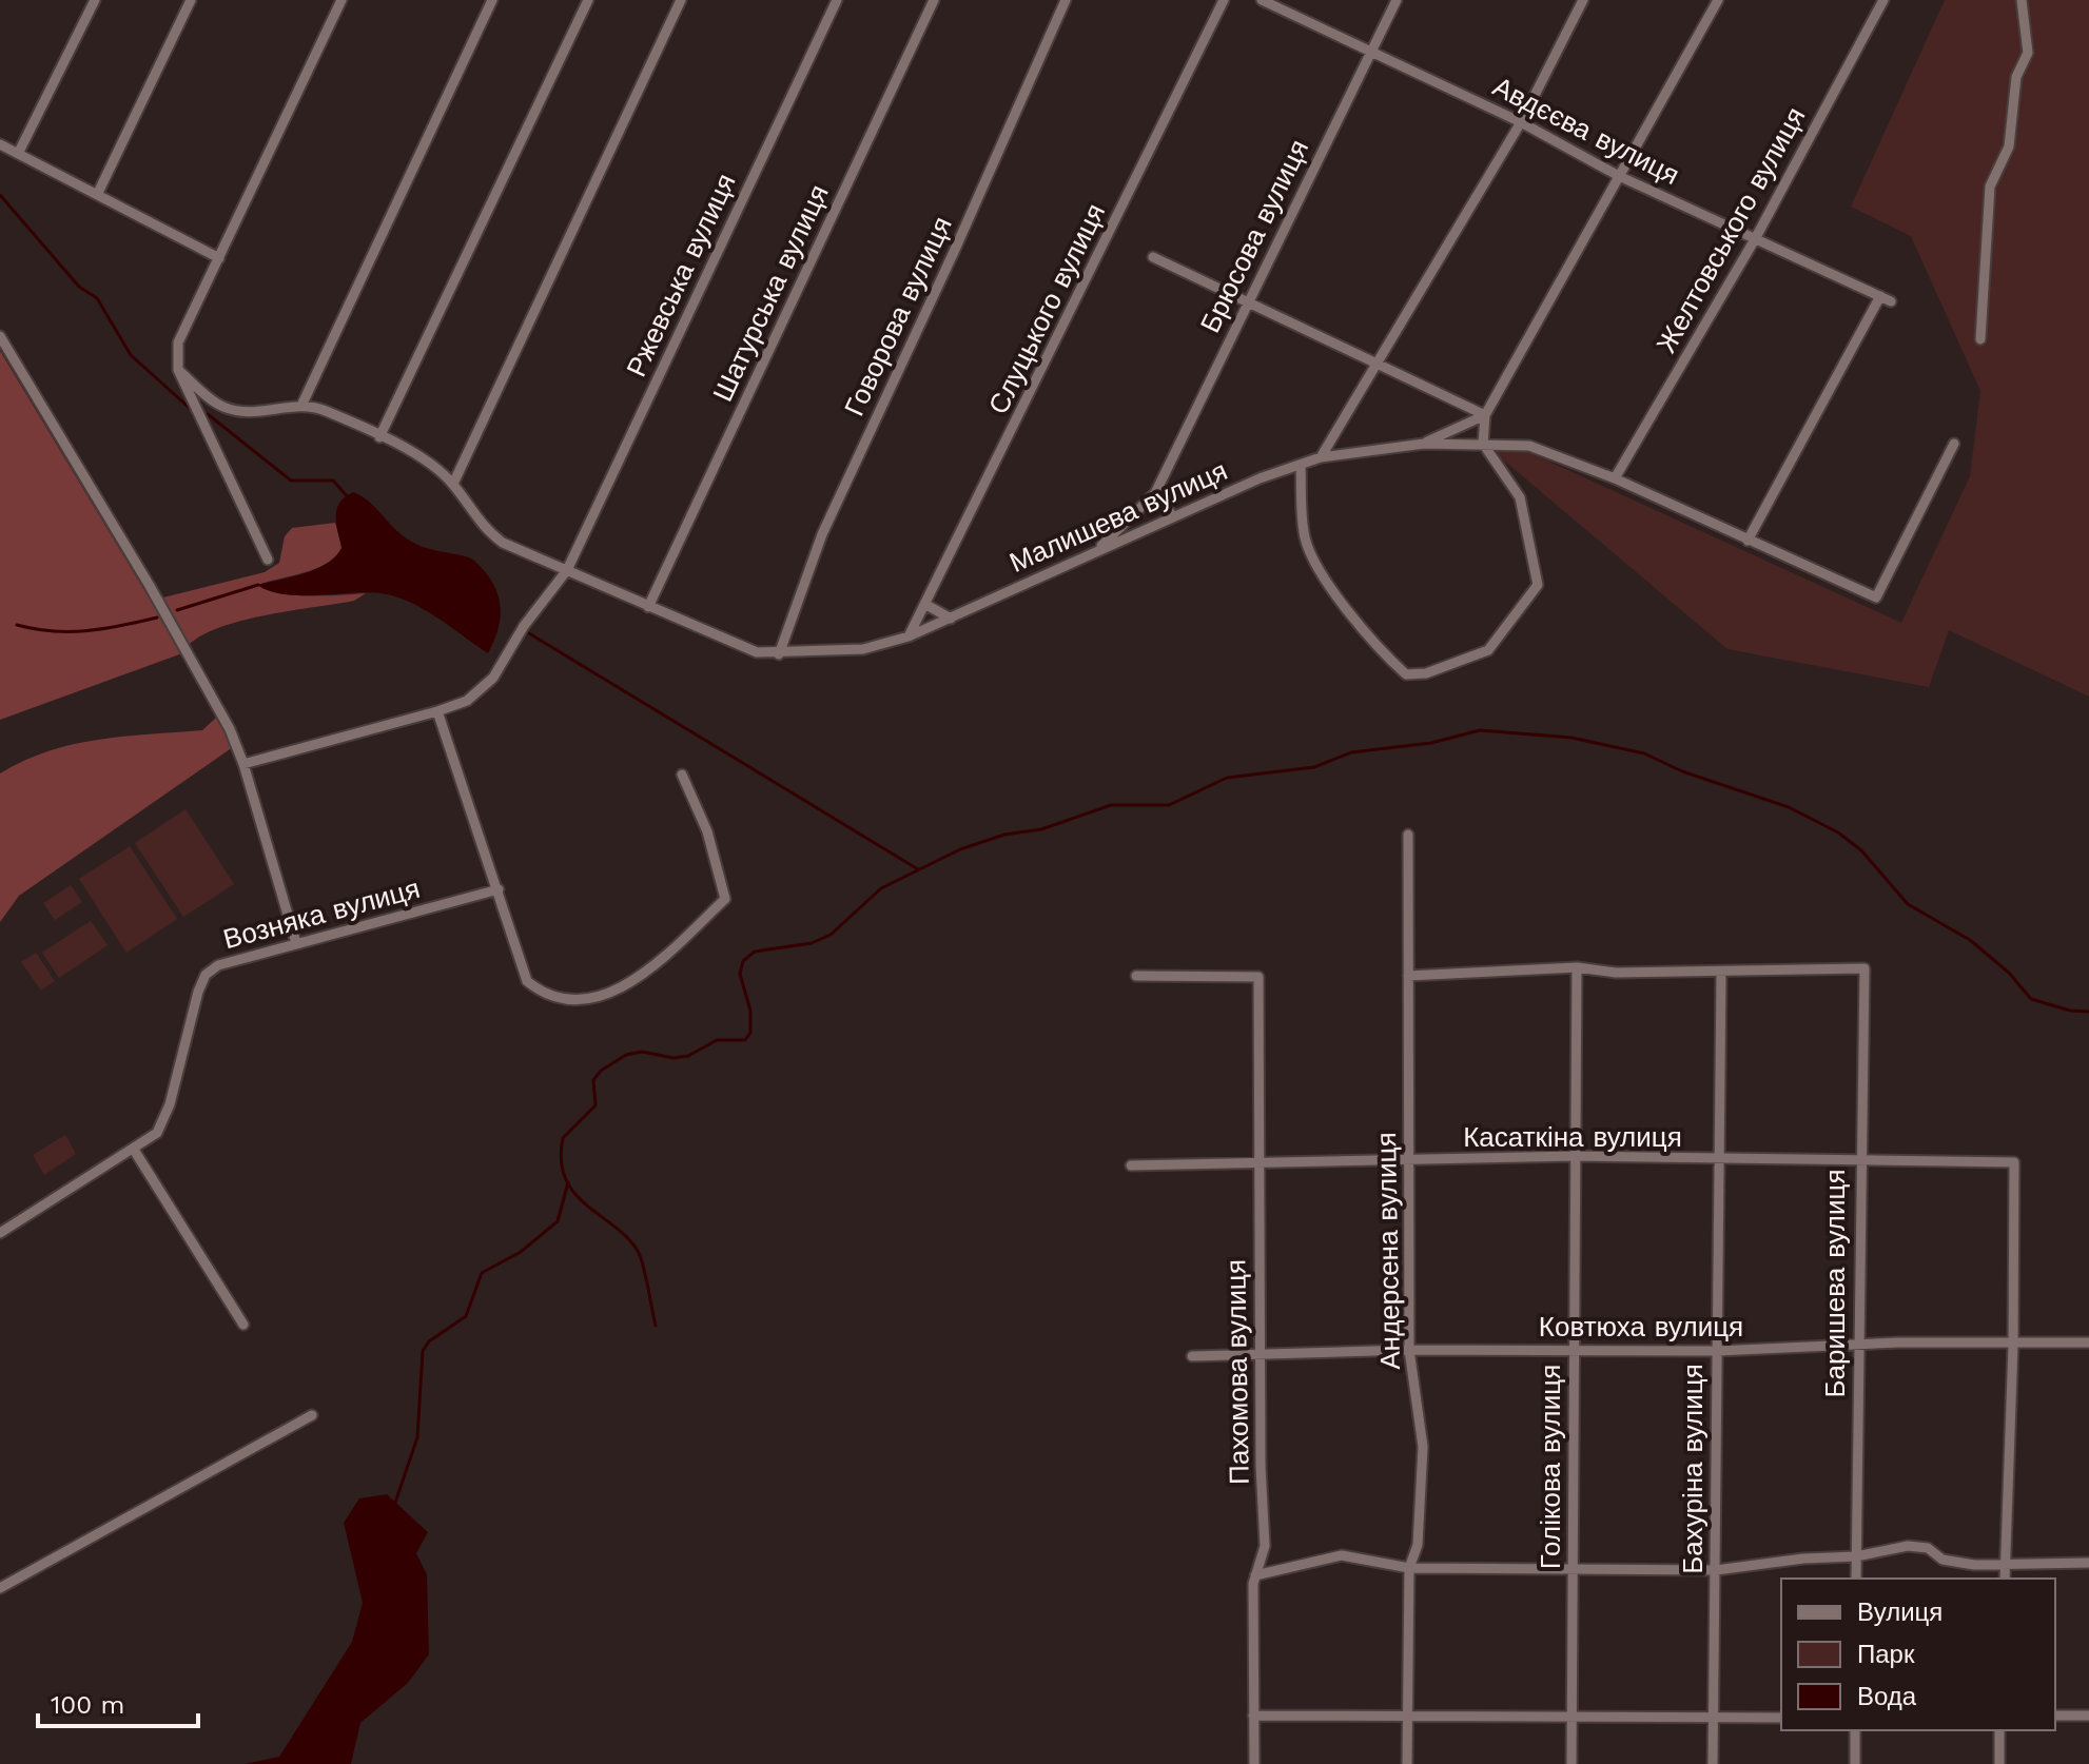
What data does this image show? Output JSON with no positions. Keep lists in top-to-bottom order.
{
  "streets": {
    "street": [
      "Авдєєва вулиця",
      "Желтовського вулиця",
      "Брюсова вулиця",
      "Ржевська вулиця",
      "Шатурська вулиця",
      "Слуцького вулиця",
      "Говорова вулиця",
      "Малишева вулиця",
      "Возняка вулиця",
      "Касаткіна вулиця",
      "Андерсена вулиця",
      "Баришева вулиця",
      "Ковтюха вулиця",
      "Пахомова вулиця",
      "Голікова вулиця",
      "Бахуріна вулиця"
    ]
  },
  "crossings": [
    ["Авдєєва вулиця", "Желтовського вулиця"],
    ["Авдєєва вулиця", "Брюсова вулиця"],
    ["Желтовського вулиця", "Малишева вулиця"],
    ["Брюсова вулиця", "Малишева вулиця"],
    ["Ржевська вулиця", "Малишева вулиця"],
    ["Шатурська вулиця", "Малишева вулиця"],
    ["Слуцького вулиця", "Малишева вулиця"],
    ["Говорова вулиця", "Малишева вулиця"],
    ["Касаткіна вулиця", "Андерсена вулиця"],
    ["Касаткіна вулиця", "Баришева вулиця"],
    ["Касаткіна вулиця", "Ковтюха вулиця"],
    ["Касаткіна вулиця", "Пахомова вулиця"],
    ["Касаткіна вулиця", "Голікова вулиця"],
    ["Касаткіна вулиця", "Бахуріна вулиця"],
    ["Андерсена вулиця", "Ковтюха вулиця"],
    ["Баришева вулиця", "Ковтюха вулиця"],
    ["Баришева вулиця", "Бахуріна вулиця"],
    ["Ковтюха вулиця", "Пахомова вулиця"],
    ["Ковтюха вулиця", "Голікова вулиця"],
    ["Ковтюха вулиця", "Бахуріна вулиця"]
  ],
  "legend": ["Вулиця", "Парк", "Вода"],
  "scale_bar": "100 m"
}
